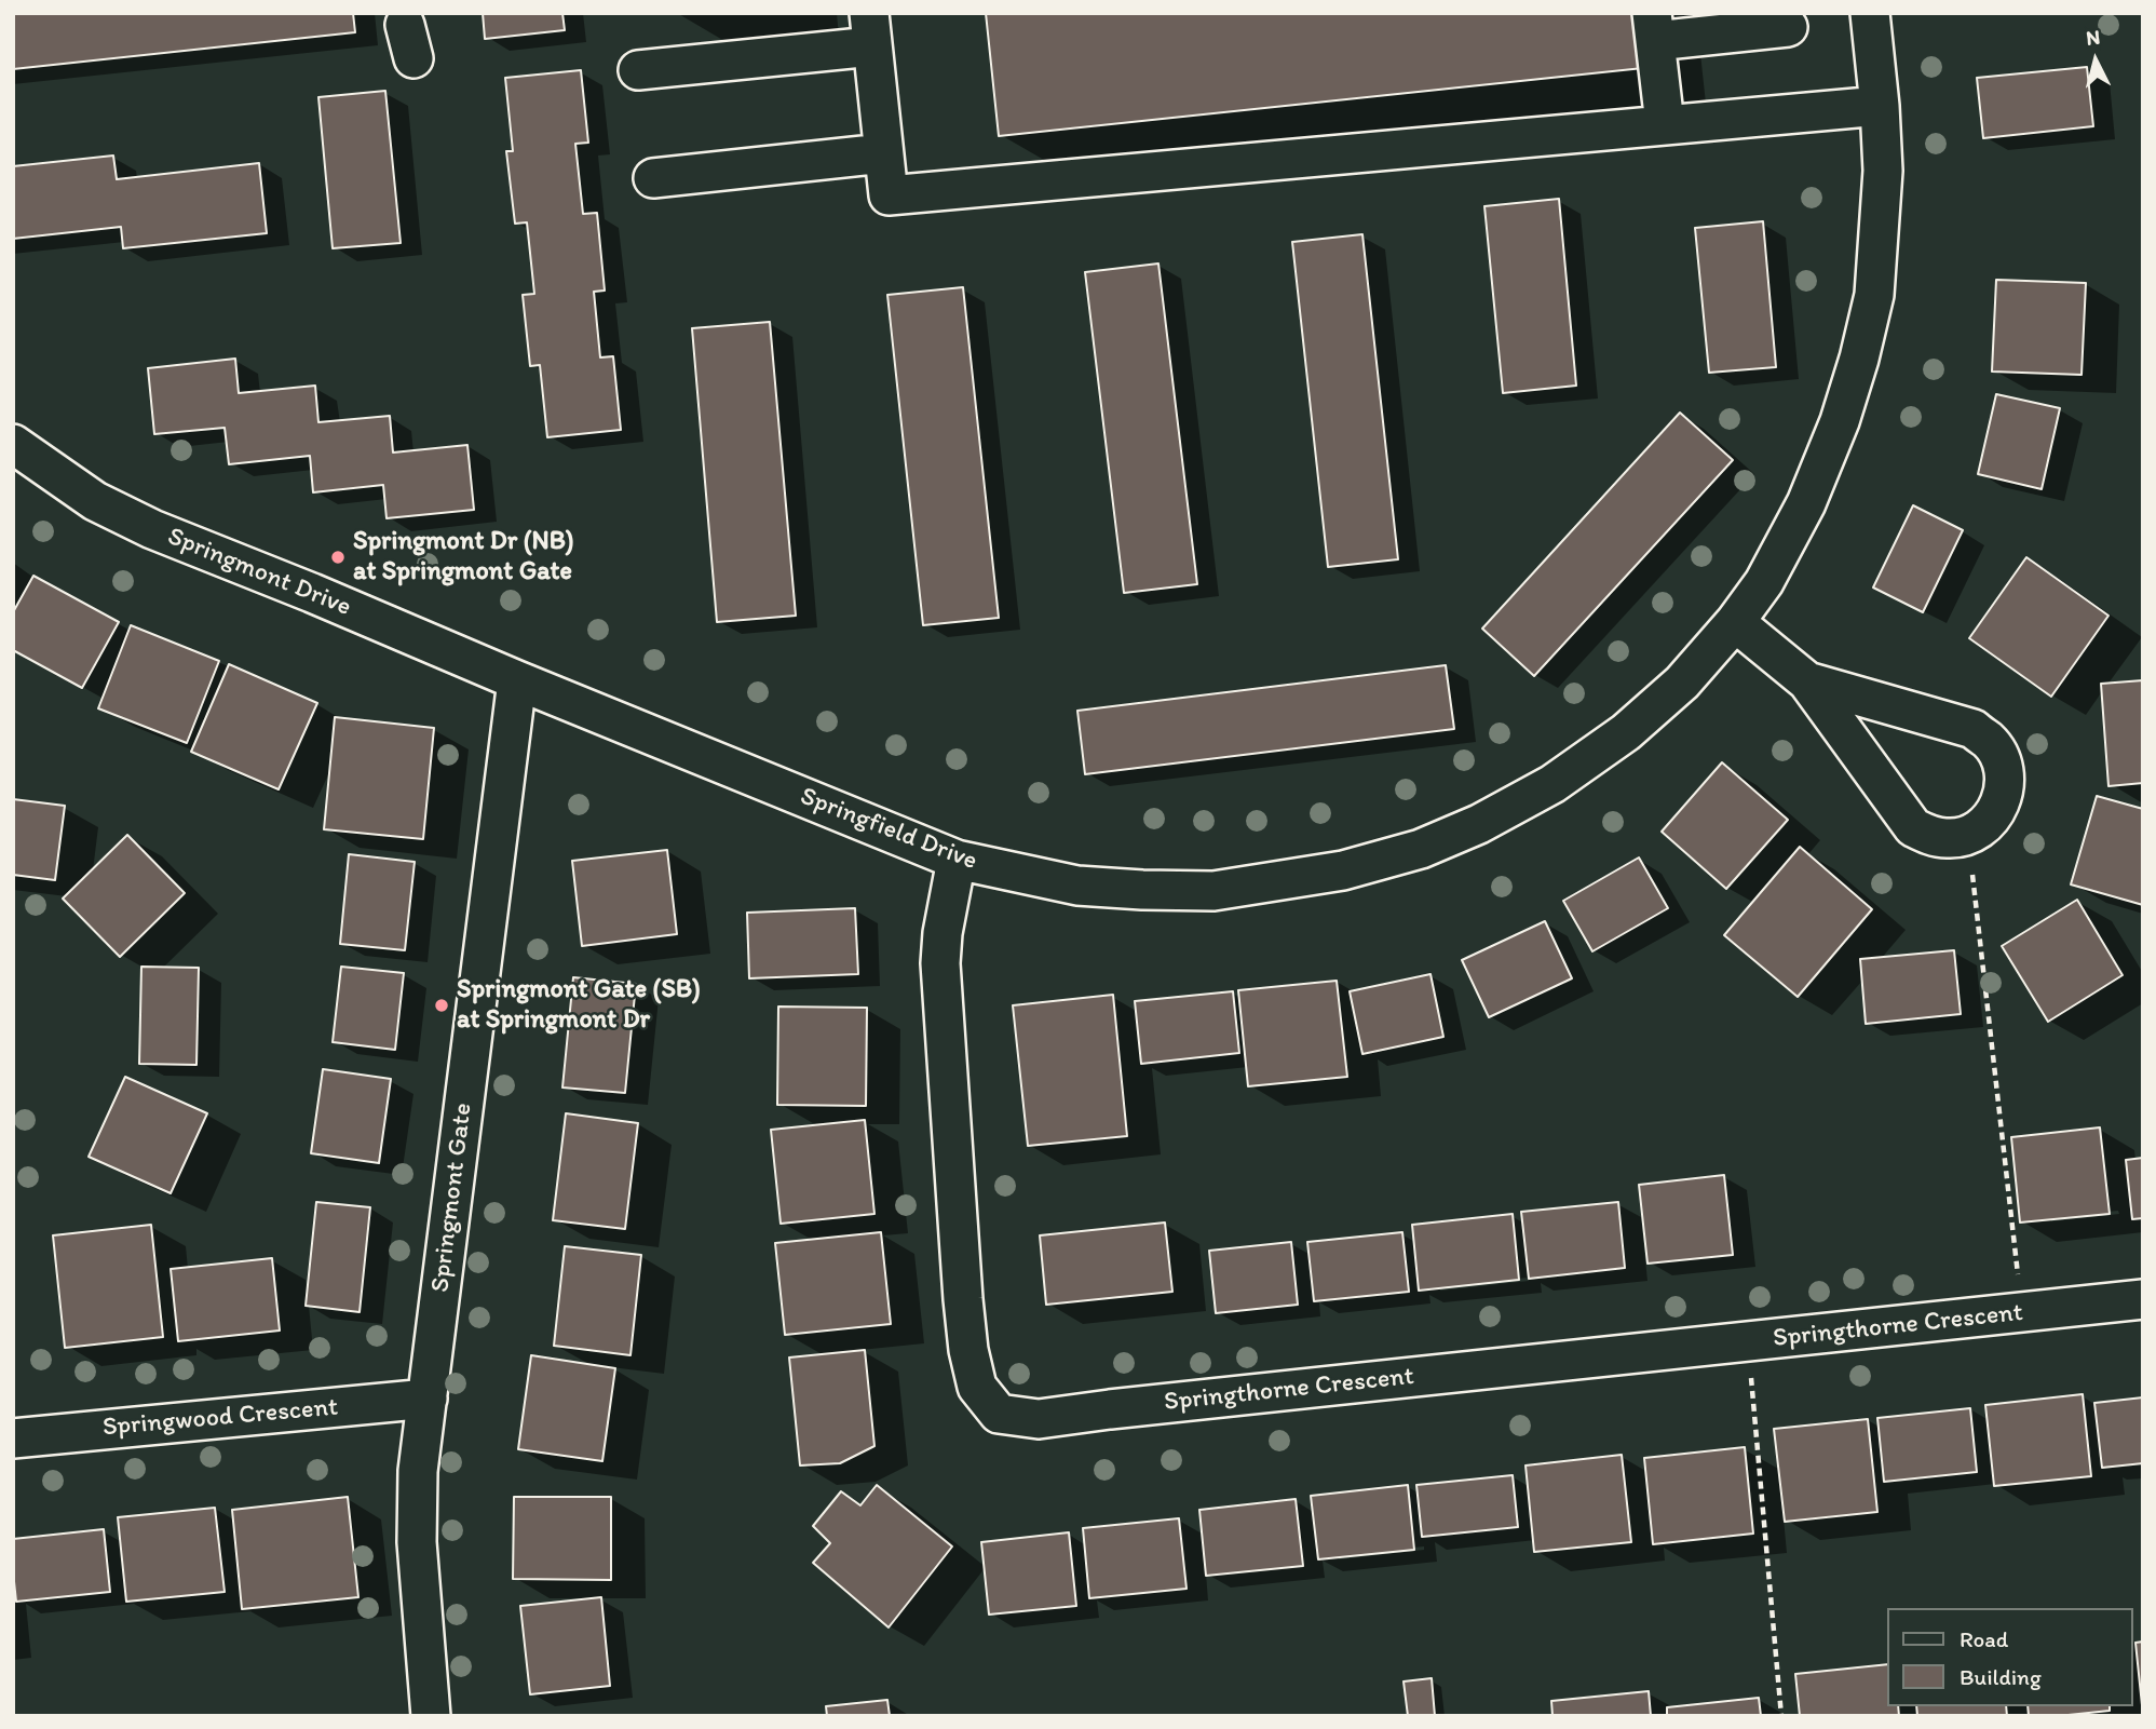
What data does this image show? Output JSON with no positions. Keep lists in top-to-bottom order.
{
  "streets": {
    "street": [
      "Springmont Drive",
      "Springfield Drive",
      "Springmont Gate",
      "Springthorne Crescent",
      "Springwood Crescent"
    ]
  },
  "crossings": [
    ["Springmont Drive", "Springfield Drive"],
    ["Springmont Drive", "Springmont Gate"],
    ["Springfield Drive", "Springmont Gate"],
    ["Springfield Drive", "Springthorne Crescent"],
    ["Springmont Gate", "Springwood Crescent"]
  ],
  "places": ["Springmont Dr (NB) at Springmont Gate", "Springmont Gate (SB) at Springmont Dr"],
  "legend": ["Road", "Building"],
  "north": "top"
}
